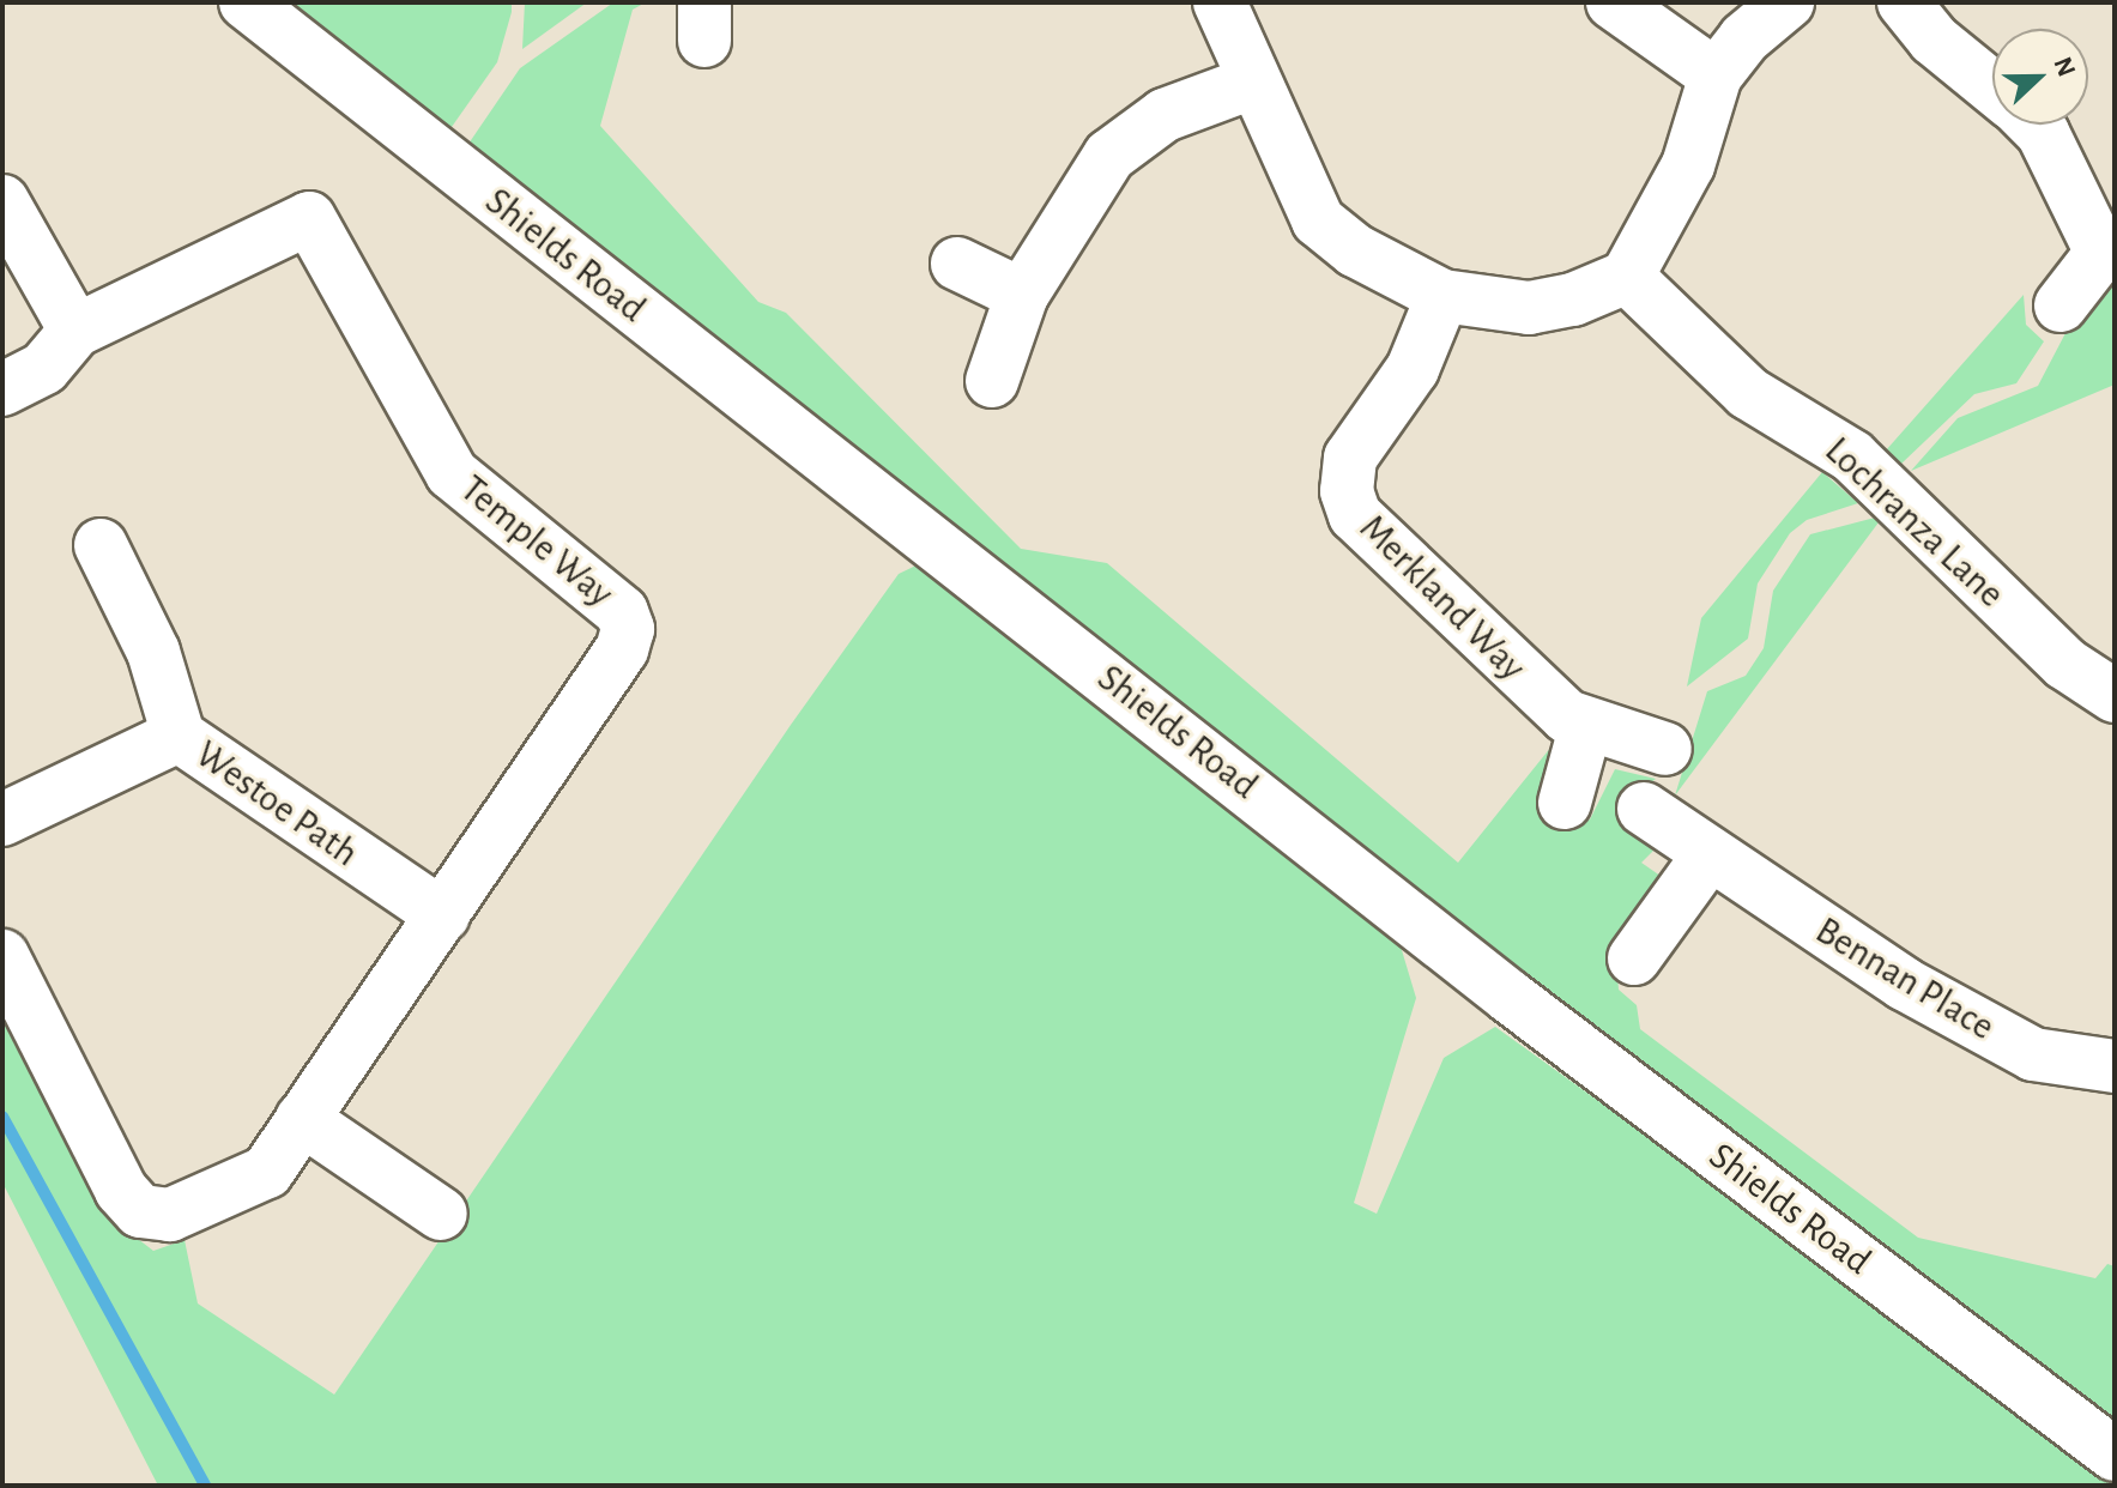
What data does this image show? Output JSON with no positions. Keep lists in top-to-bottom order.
{
  "streets": {
    "street": [
      "Shields Road",
      "Lochranza Lane",
      "Temple Way",
      "Merkland Way",
      "Westoe Path",
      "Bennan Place"
    ]
  },
  "crossings": [
    ["Temple Way", "Westoe Path"]
  ],
  "north": "right"
}
